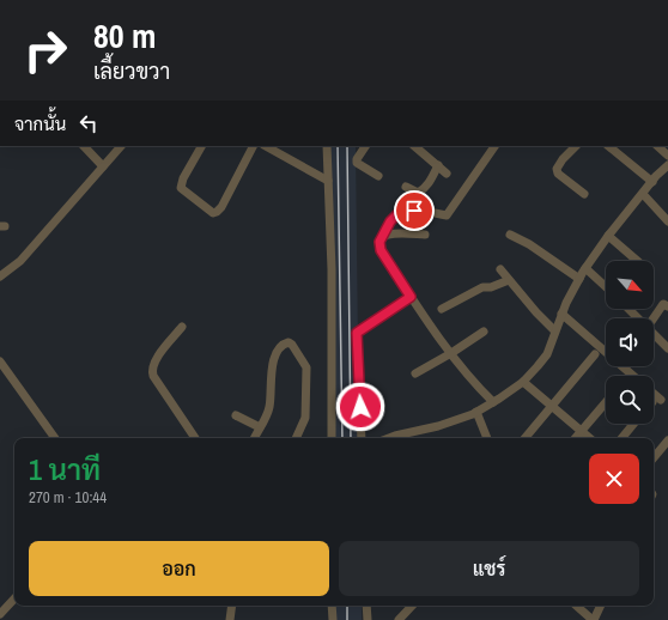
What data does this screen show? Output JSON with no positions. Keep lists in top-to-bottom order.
{
  "north": "bottom right",
  "page": {
    "turn": ["80 m", "เลี้ยวขวา"],
    "then": "จากนั้น",
    "heading": ["1 นาที", "270 m · 10:44"],
    "buttons": ["ออก", "แชร์"]
  }
}
